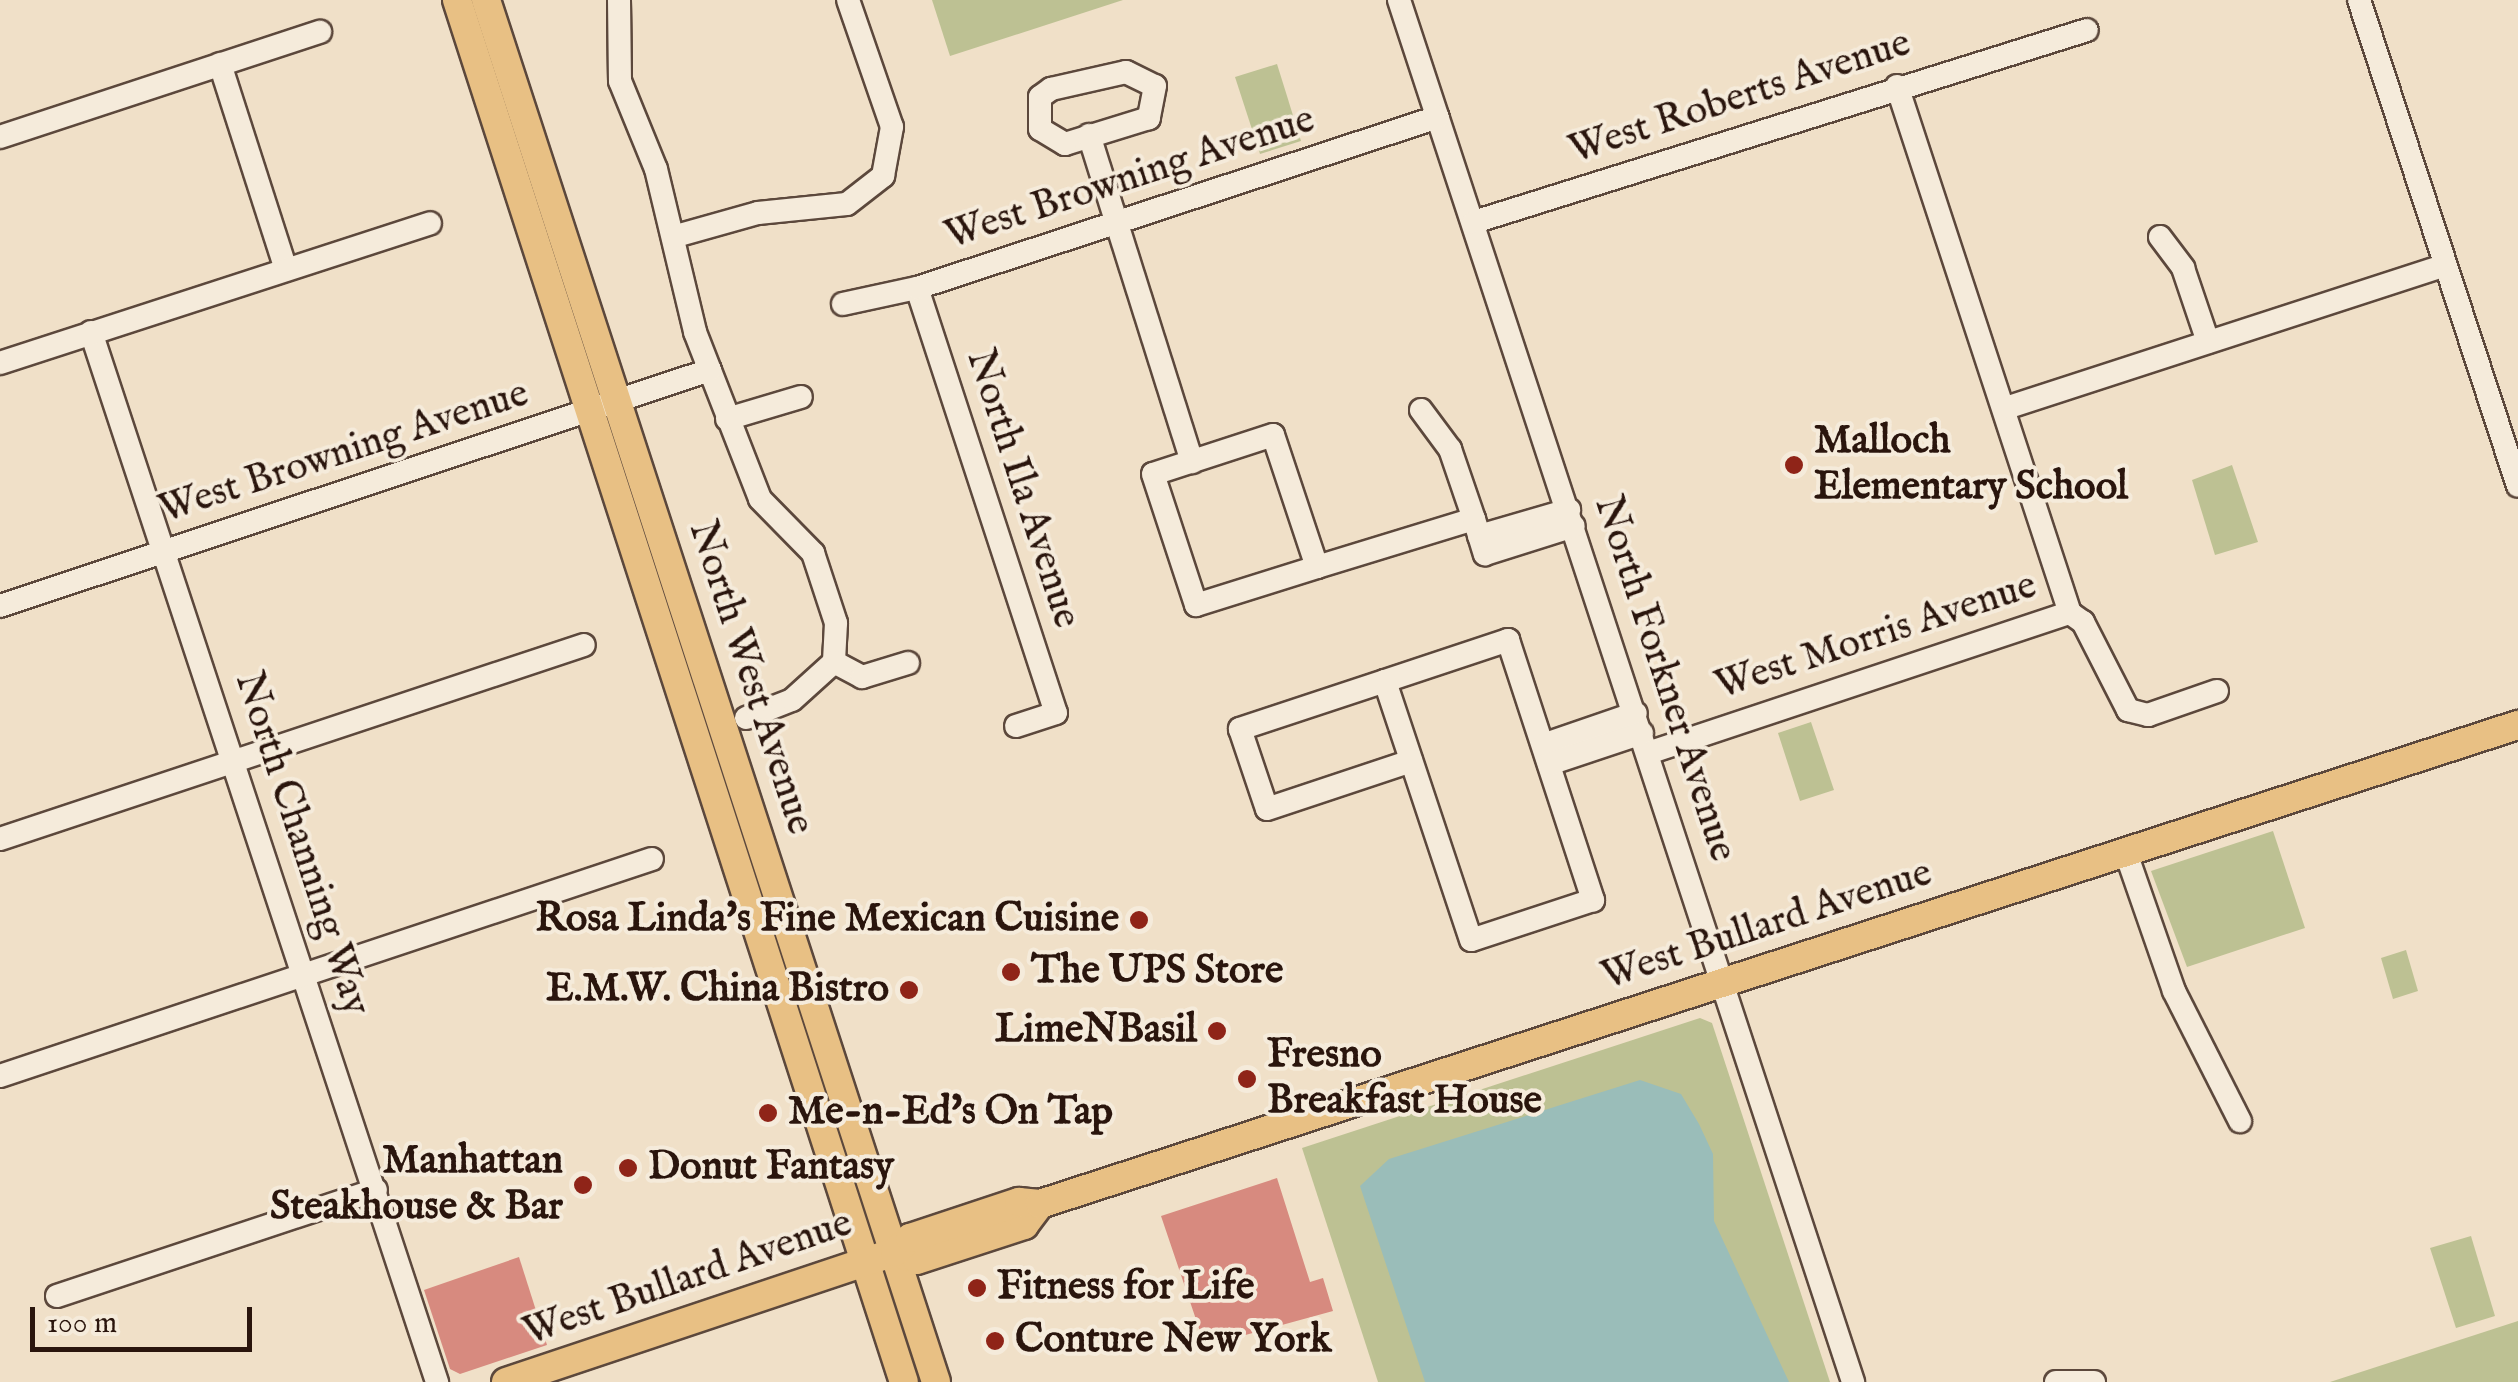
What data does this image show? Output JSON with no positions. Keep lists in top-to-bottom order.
{
  "streets": {
    "main road": ["North West Avenue", "West Bullard Avenue"],
    "street": [
      "West Roberts Avenue",
      "West Browning Avenue",
      "North Ila Avenue",
      "West Morris Avenue",
      "North Forkner Avenue",
      "North Channing Way"
    ]
  },
  "crossings": [
    ["West Roberts Avenue", "North Forkner Avenue"],
    ["West Browning Avenue", "North Ila Avenue"],
    ["West Browning Avenue", "North West Avenue"],
    ["West Browning Avenue", "North Forkner Avenue"],
    ["West Browning Avenue", "North Channing Way"],
    ["West Morris Avenue", "North Forkner Avenue"],
    ["North West Avenue", "West Bullard Avenue"],
    ["North Forkner Avenue", "West Bullard Avenue"]
  ],
  "places": [
    "Malloch Elementary School",
    "Rosa Linda's Fine Mexican Cuisine",
    "The UPS Store",
    "E.M.W. China Bistro",
    "LimeNBasil",
    "Fresno Breakfast House",
    "Me-n-Ed's On Tap",
    "Donut Fantasy",
    "Manhattan Steakhouse & Bar",
    "Fitness for Life",
    "Conture New York"
  ],
  "scale_bar": "100 m"
}
